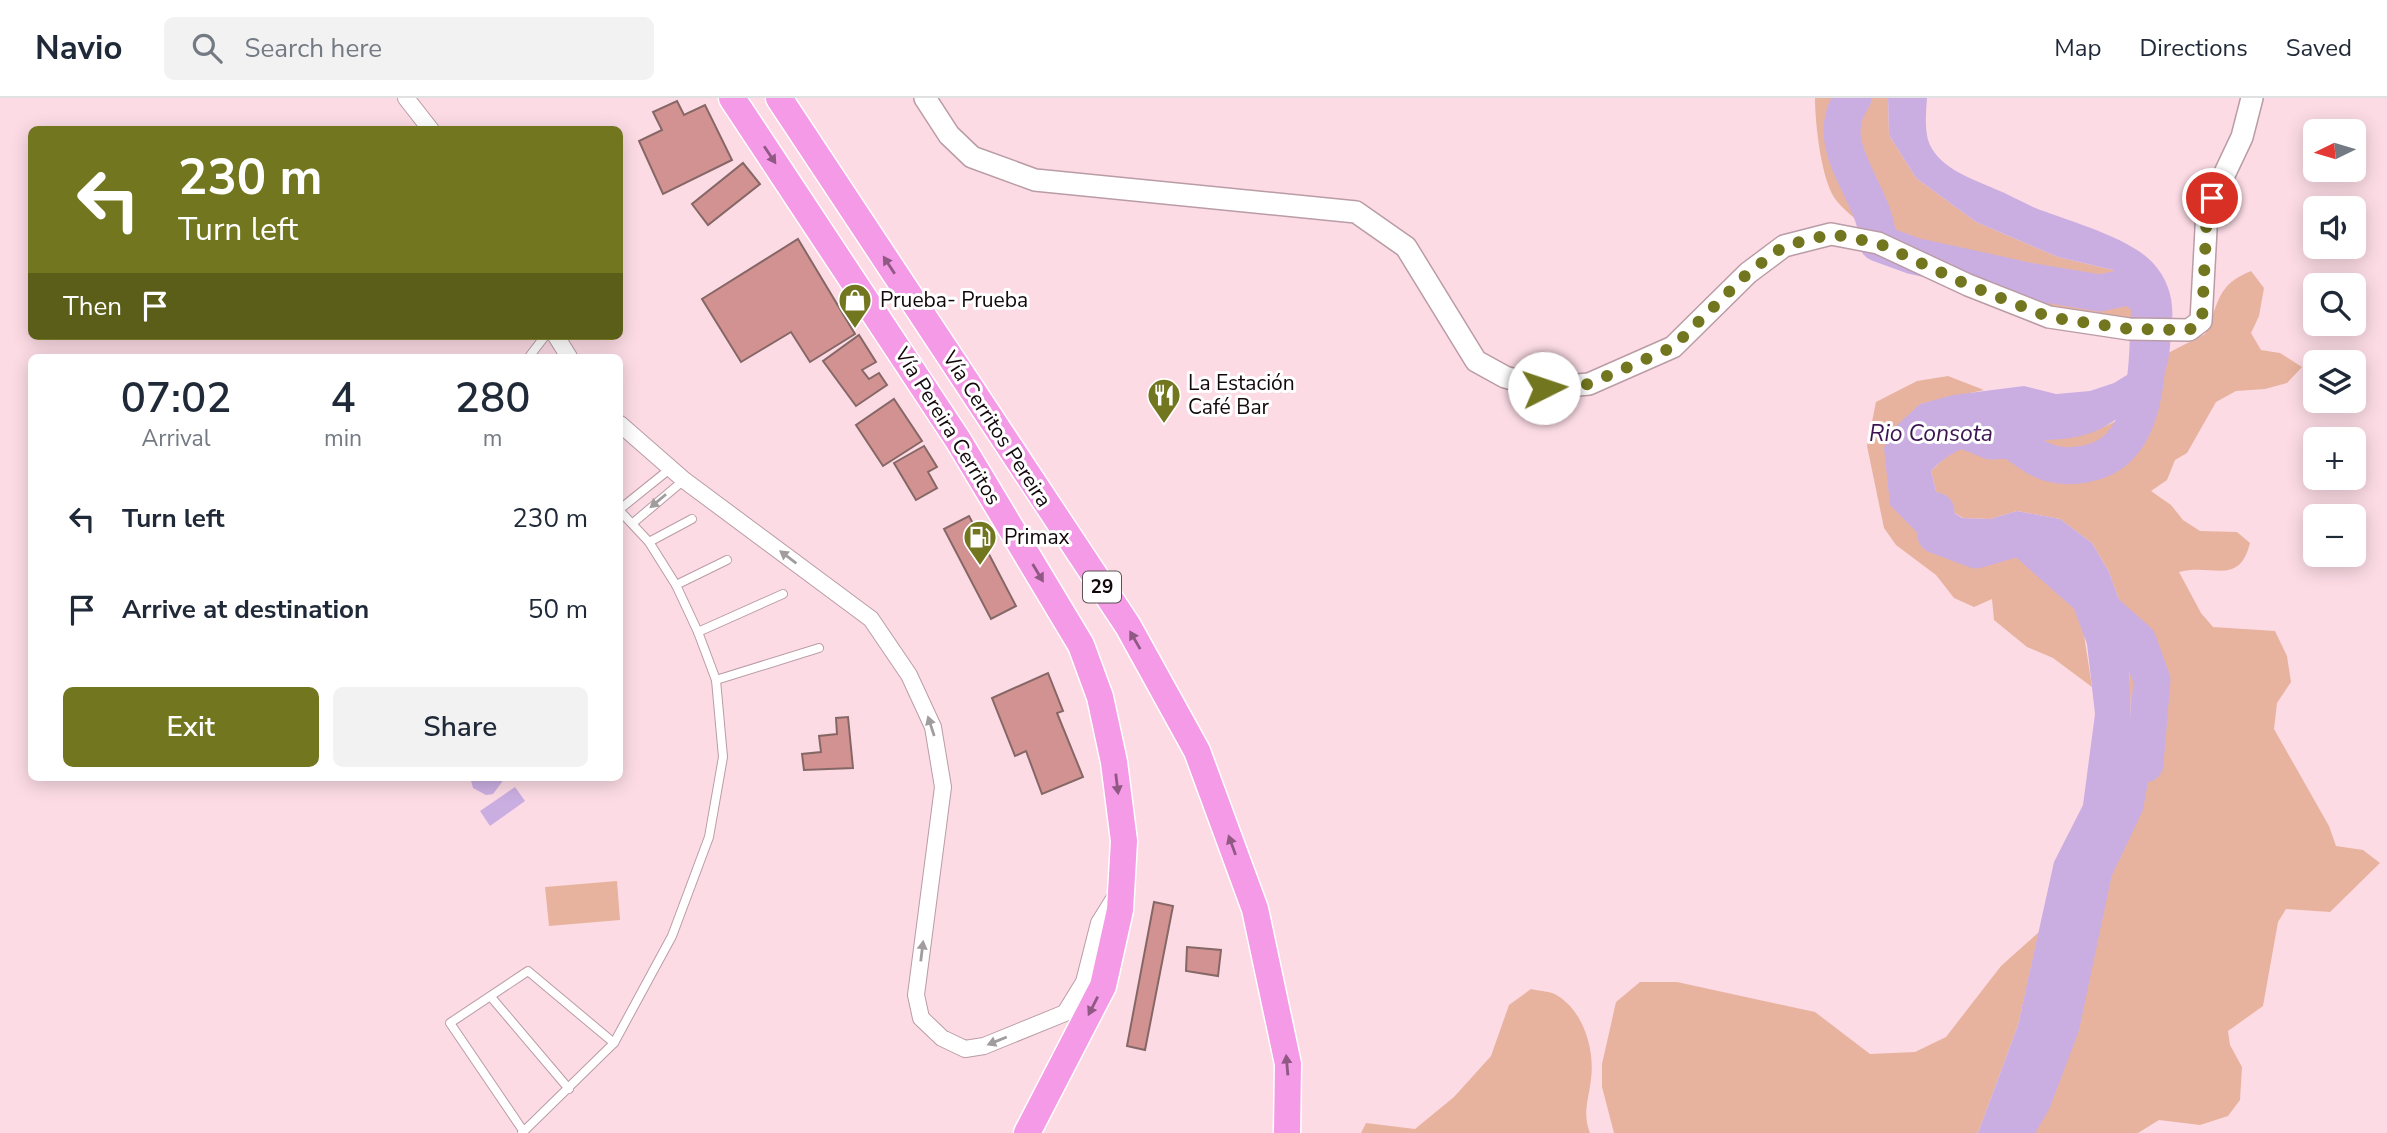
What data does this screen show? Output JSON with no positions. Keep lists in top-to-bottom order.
{
  "streets": {
    "highway": ["Vía Pereira Cerritos", "Vía Cerritos Pereira", "29"]
  },
  "one_way": ["Vía Pereira Cerritos", "Vía Cerritos Pereira"],
  "water": ["Rio Consota"],
  "places": {
    "shop": ["Prueba- Prueba"],
    "restaurant": ["La Estación Café Bar"],
    "fuel station": ["Primax"]
  },
  "north": "left",
  "page": {
    "header": "Navio",
    "search": "Search here",
    "nav": ["Map", "Directions", "Saved"],
    "map_buttons": ["+", "−"],
    "turn": ["230 m", "Turn left"],
    "then": "Then",
    "eta": [
      "07:02",
      "Arrival",
      "4",
      "min",
      "280",
      "m"
    ],
    "list": [
      {
        "name": "Turn left",
        "value": "230 m"
      },
      {
        "name": "Arrive at destination",
        "value": "50 m"
      }
    ],
    "buttons": ["Exit", "Share"]
  }
}
